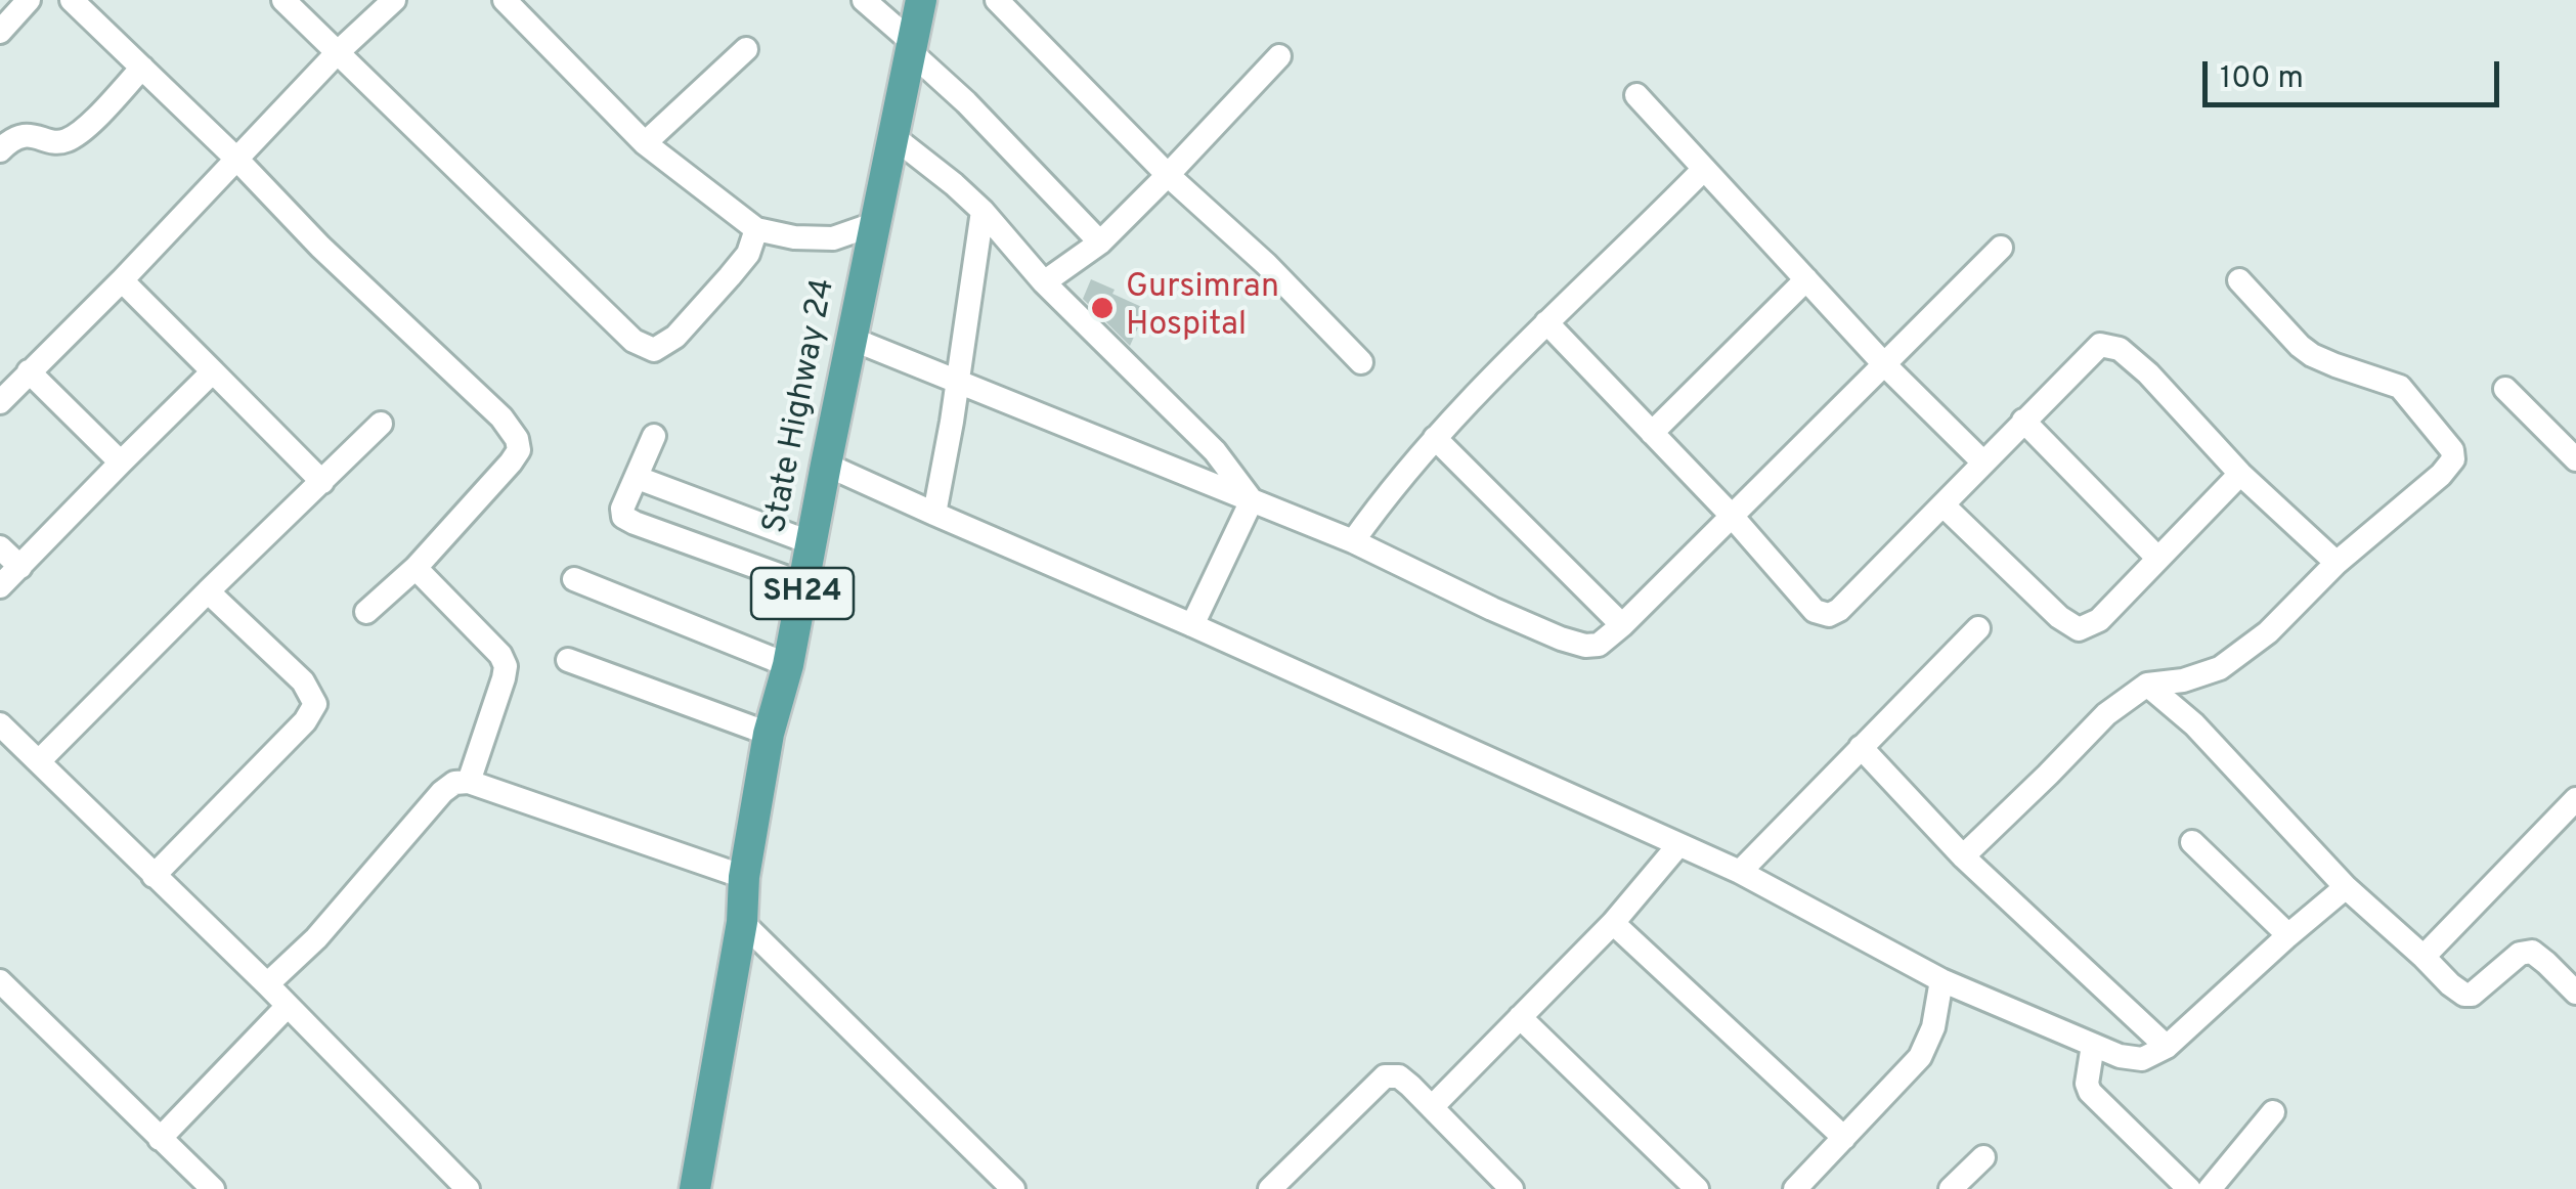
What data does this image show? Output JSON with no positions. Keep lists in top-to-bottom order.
{
  "streets": {
    "main road": ["State Highway 24", "SH24"]
  },
  "places": ["Gursimran Hospital"],
  "scale_bar": "100 m"
}
